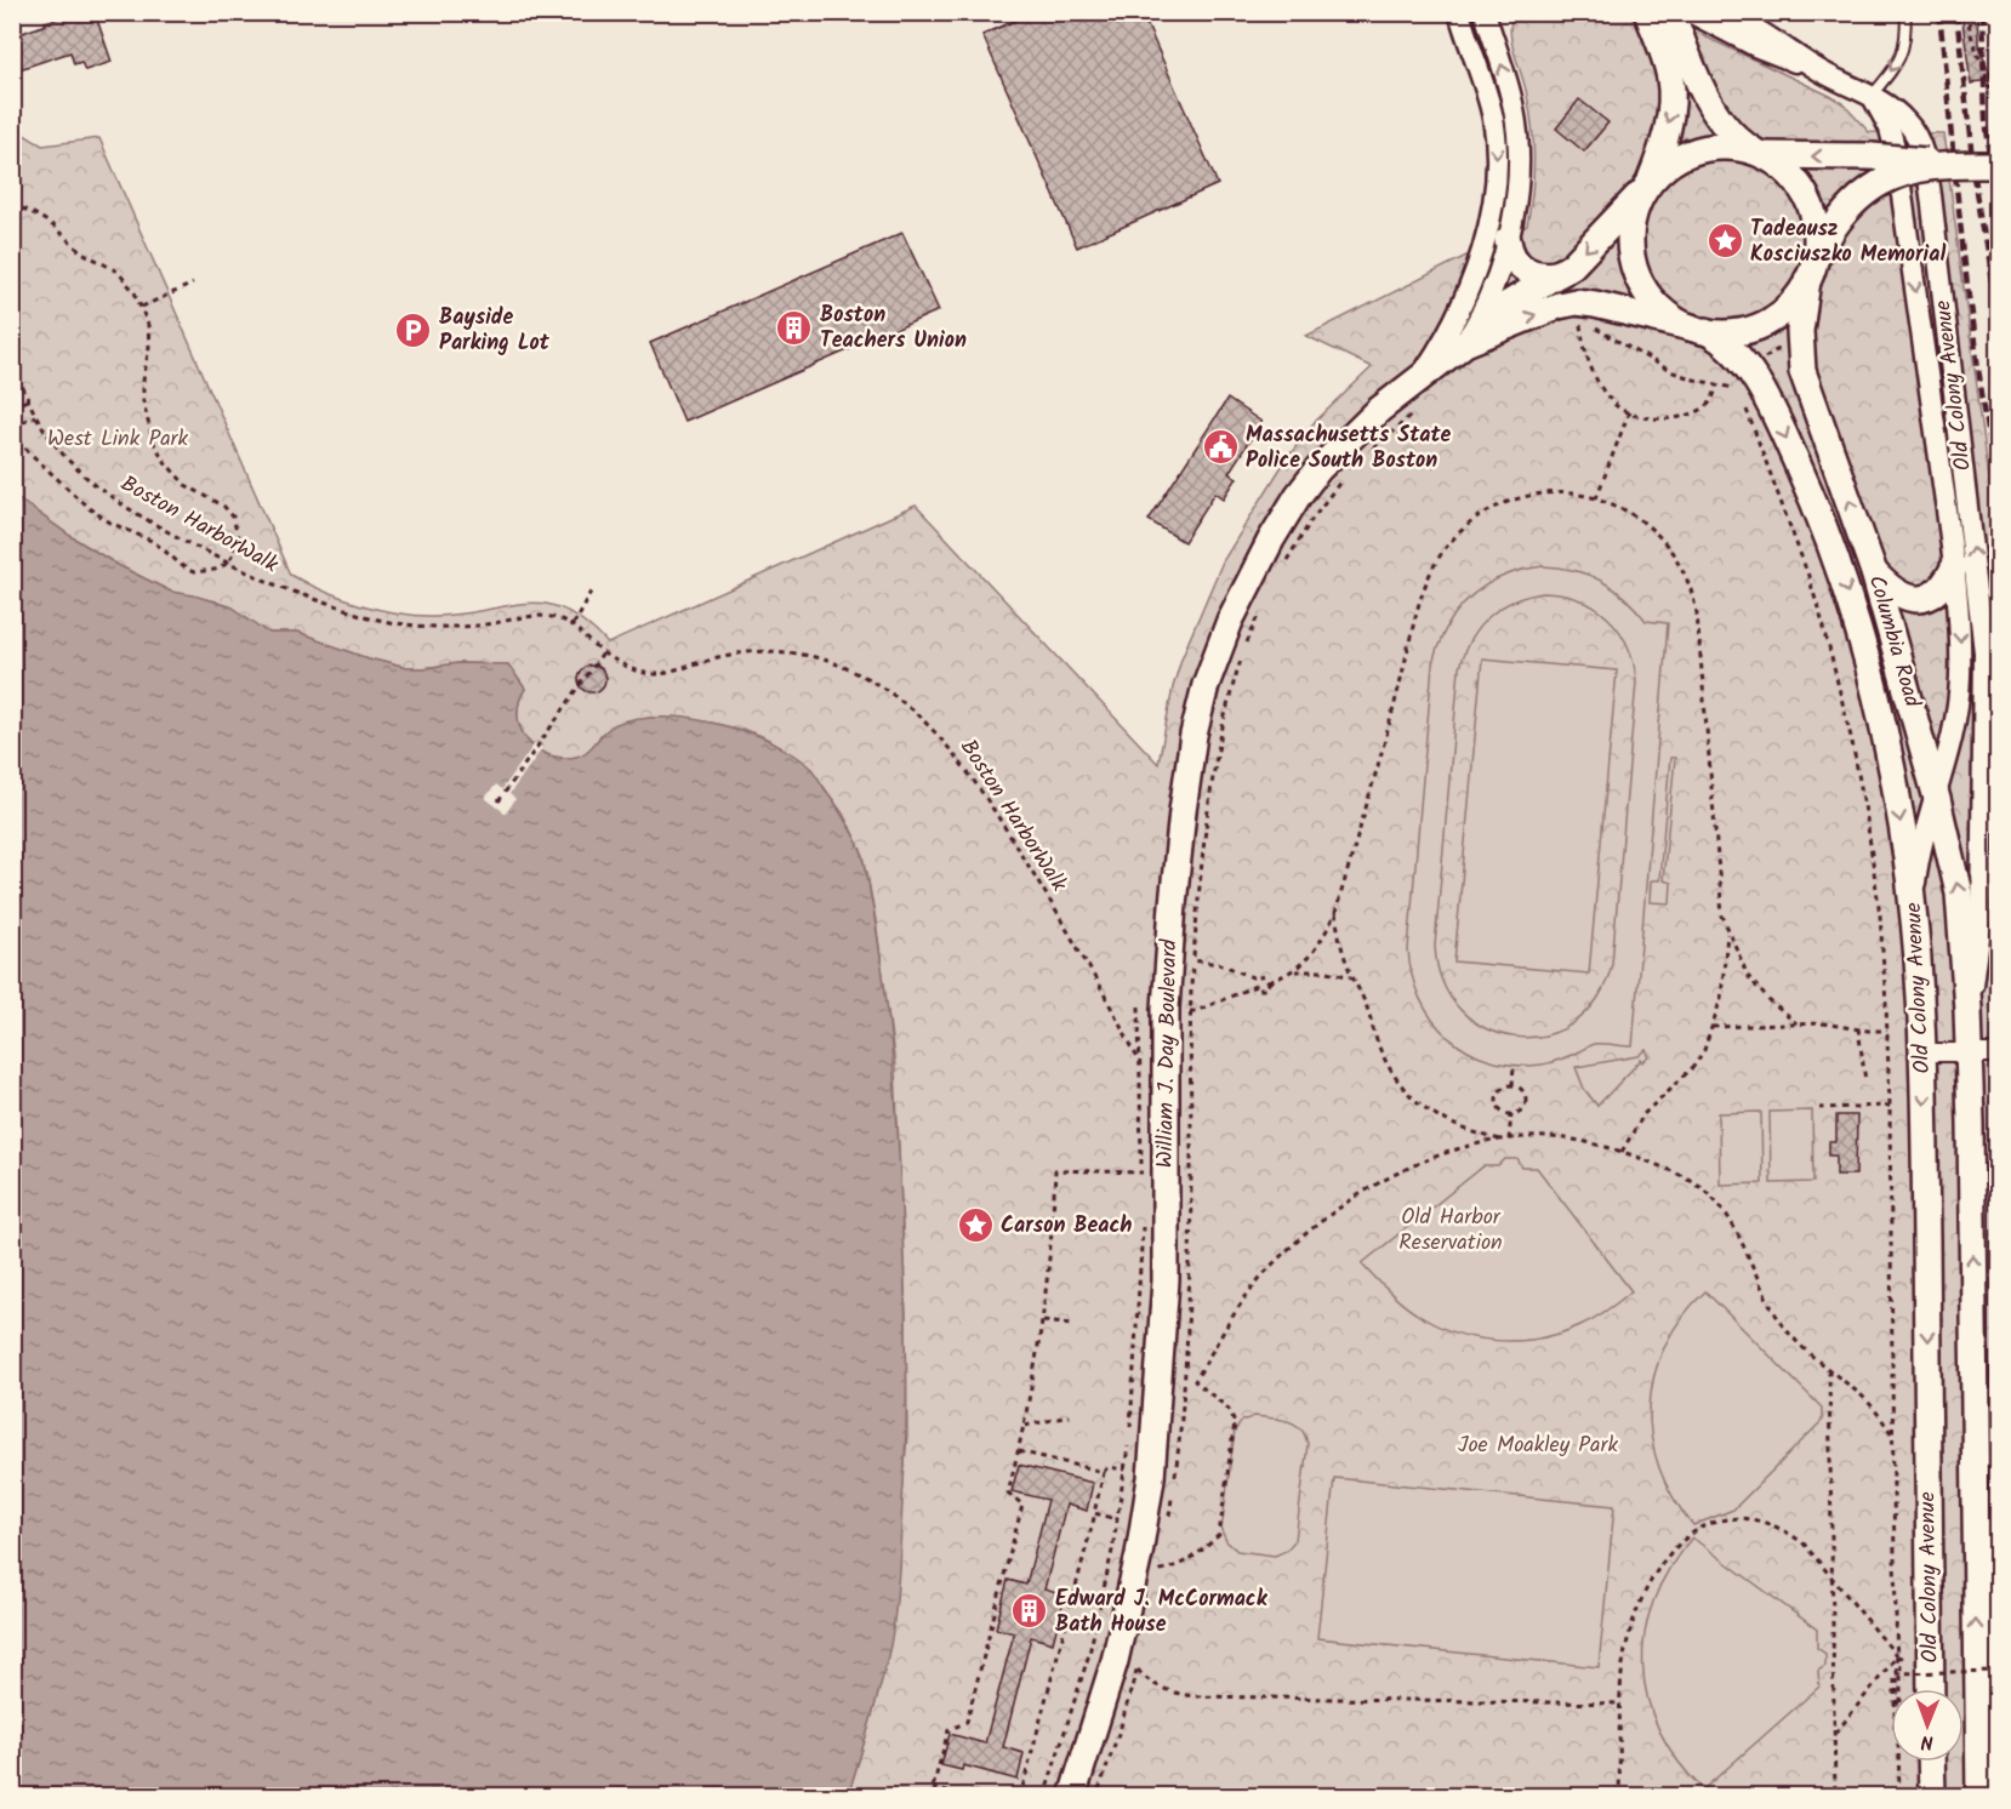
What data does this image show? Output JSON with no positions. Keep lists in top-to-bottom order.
{
  "streets": {
    "main road": ["Old Colony Avenue", "Columbia Road", "William J. Day Boulevard"],
    "path": ["Boston HarborWalk"]
  },
  "crossings": [
    ["Old Colony Avenue", "Columbia Road"],
    ["Columbia Road", "William J. Day Boulevard"]
  ],
  "parks": ["West Link Park", "Old Harbor Reservation", "Joe Moakley Park"],
  "places": {
    "place": ["Tadeausz Kosciuszko Memorial", "Carson Beach"],
    "building": ["Boston Teachers Union", "Edward J. McCormack Bath House"],
    "parking": ["Bayside Parking Lot"],
    "public building": ["Massachusetts State Police South Boston"]
  },
  "north": "bottom"
}
